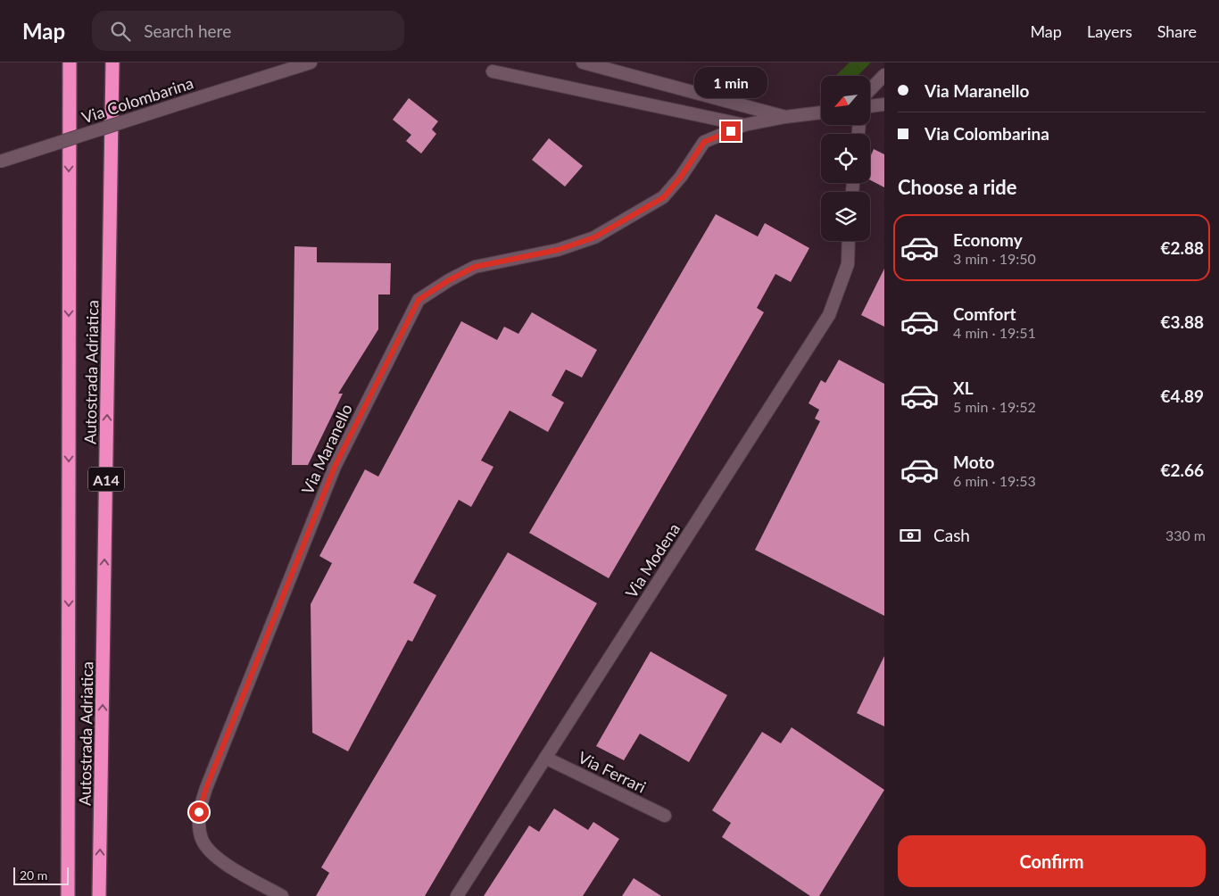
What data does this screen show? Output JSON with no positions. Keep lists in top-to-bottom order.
{
  "streets": {
    "highway": ["Autostrada Adriatica", "A14"],
    "street": [
      "Via Colombarina",
      "Via Maranello",
      "Via Modena",
      "Via Ferrari"
    ]
  },
  "crossings": [
    ["Via Modena", "Via Ferrari"]
  ],
  "scale_bar": "20 m",
  "north": "bottom left",
  "page": {
    "header": "Map",
    "search": "Search here",
    "nav": ["Map", "Layers", "Share"],
    "banner": ["Via Maranello", "Via Colombarina"],
    "bubble": "1 min",
    "heading": "Choose a ride",
    "list": [
      {
        "name": "Economy",
        "note": "3 min · 19:50",
        "value": "€2.88"
      },
      {
        "name": "Comfort",
        "note": "4 min · 19:51",
        "value": "€3.88"
      },
      {
        "name": "XL",
        "note": "5 min · 19:52",
        "value": "€4.89"
      },
      {
        "name": "Moto",
        "note": "6 min · 19:53",
        "value": "€2.66"
      }
    ],
    "pay": ["Cash", "330 m"],
    "buttons": "Confirm",
    "scale": "20 m"
  }
}
